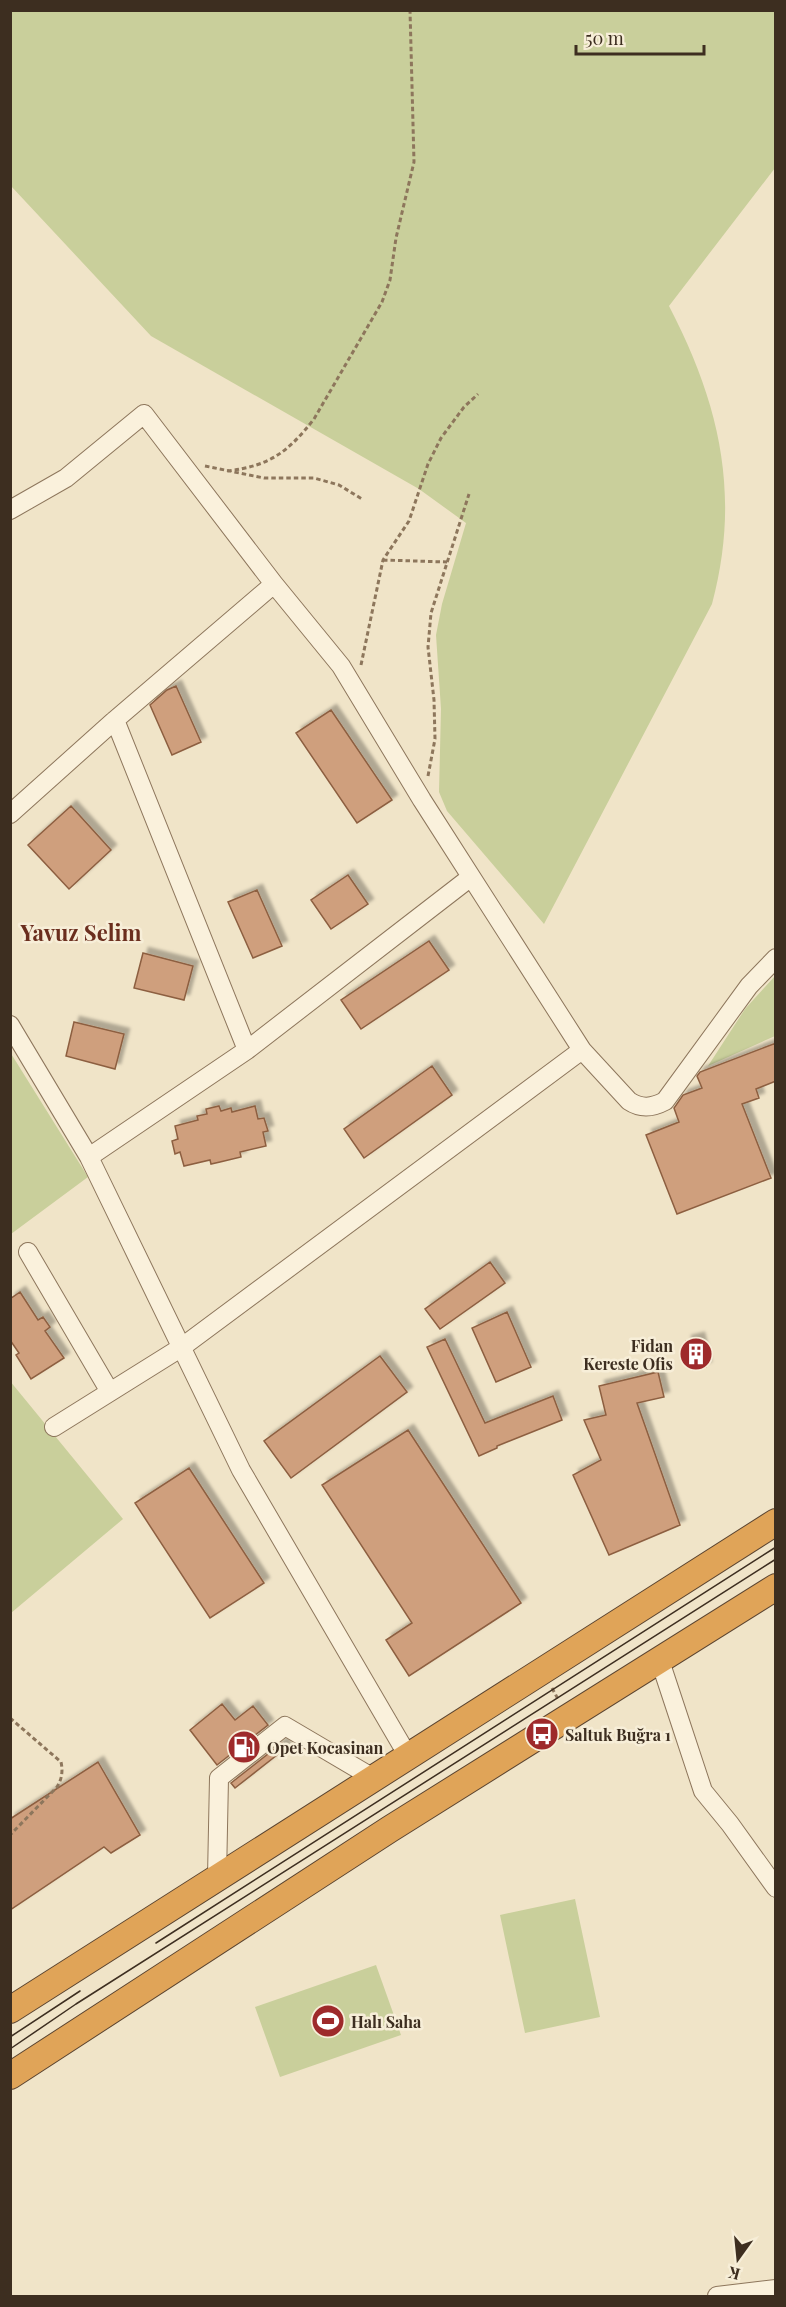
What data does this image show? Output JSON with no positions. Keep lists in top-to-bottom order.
{
  "districts": ["Yavuz Selim"],
  "places": {
    "building": ["Fidan Kereste Ofis"],
    "bus stop": ["Saltuk Buğra 1"],
    "fuel station": ["Opet Kocasinan"],
    "sports": ["Halı Saha"]
  },
  "scale_bar": "50 m",
  "north": "bottom"
}
